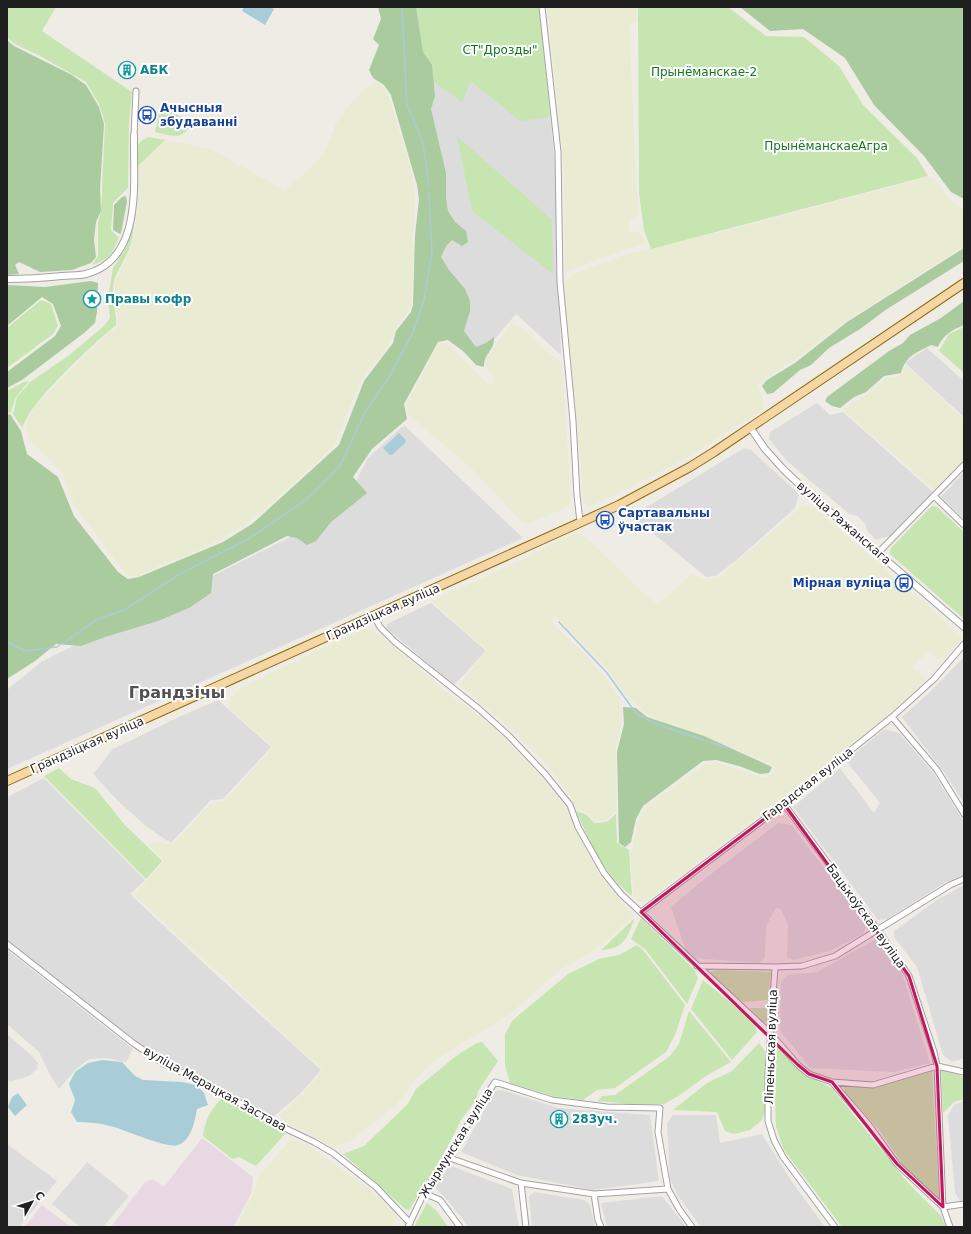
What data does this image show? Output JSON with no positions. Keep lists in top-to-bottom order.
{
  "streets": {
    "main road": ["Грандзіцкая вуліца"],
    "street": [
      "вуліца Ражанскага",
      "Гарадская вуліца",
      "Бацькоўская вуліца",
      "Ліпеньская вуліца",
      "вуліца Мерацкая Застава",
      "Жырмунская вуліца"
    ]
  },
  "crossings": [
    ["вуліца Ражанскага", "Грандзіцкая вуліца"],
    ["Гарадская вуліца", "Бацькоўская вуліца"],
    ["вуліца Мерацкая Застава", "Жырмунская вуліца"]
  ],
  "districts": ["Грандзічы"],
  "parks": ["СТ\"Дрозды\"", "Прынёманскае-2", "ПрынёманскаеАгра"],
  "places": {
    "building": ["АБК", "283уч."],
    "bus stop": ["Ачысныя збудаванні", "Сартавальны ўчастак", "Мірная вуліца"],
    "place": ["Правы кофр"]
  },
  "north": "top right"
}
